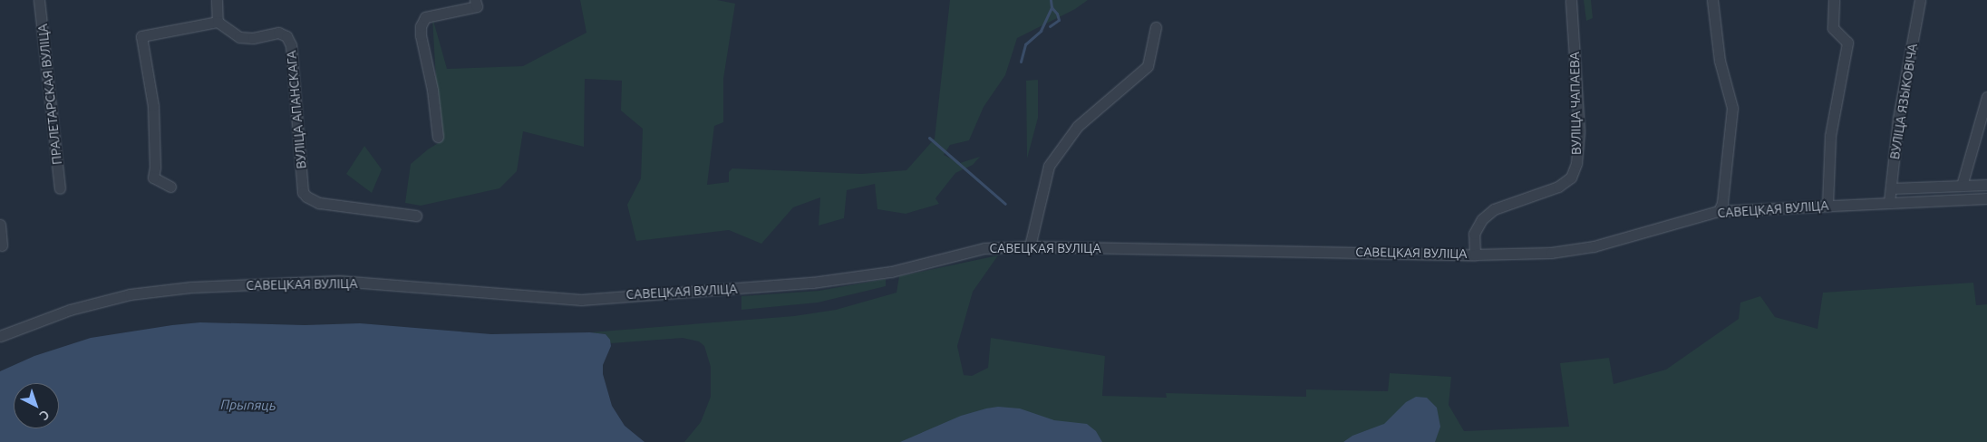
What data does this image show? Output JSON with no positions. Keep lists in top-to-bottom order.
{
  "streets": {
    "street": [
      "ПРАЛЕТАРСКАЯ ВУЛІЦА",
      "ВУЛІЦА ЯЗЫКОВІЧА",
      "ВУЛІЦА ЧАПАЕВА",
      "ВУЛІЦА АПАНСКАГА",
      "САВЕЦКАЯ ВУЛІЦА"
    ]
  },
  "crossings": [
    ["ВУЛІЦА ЯЗЫКОВІЧА", "САВЕЦКАЯ ВУЛІЦА"],
    ["ВУЛІЦА ЧАПАЕВА", "САВЕЦКАЯ ВУЛІЦА"]
  ],
  "water": ["Прыпяць"],
  "north": "bottom right"
}
